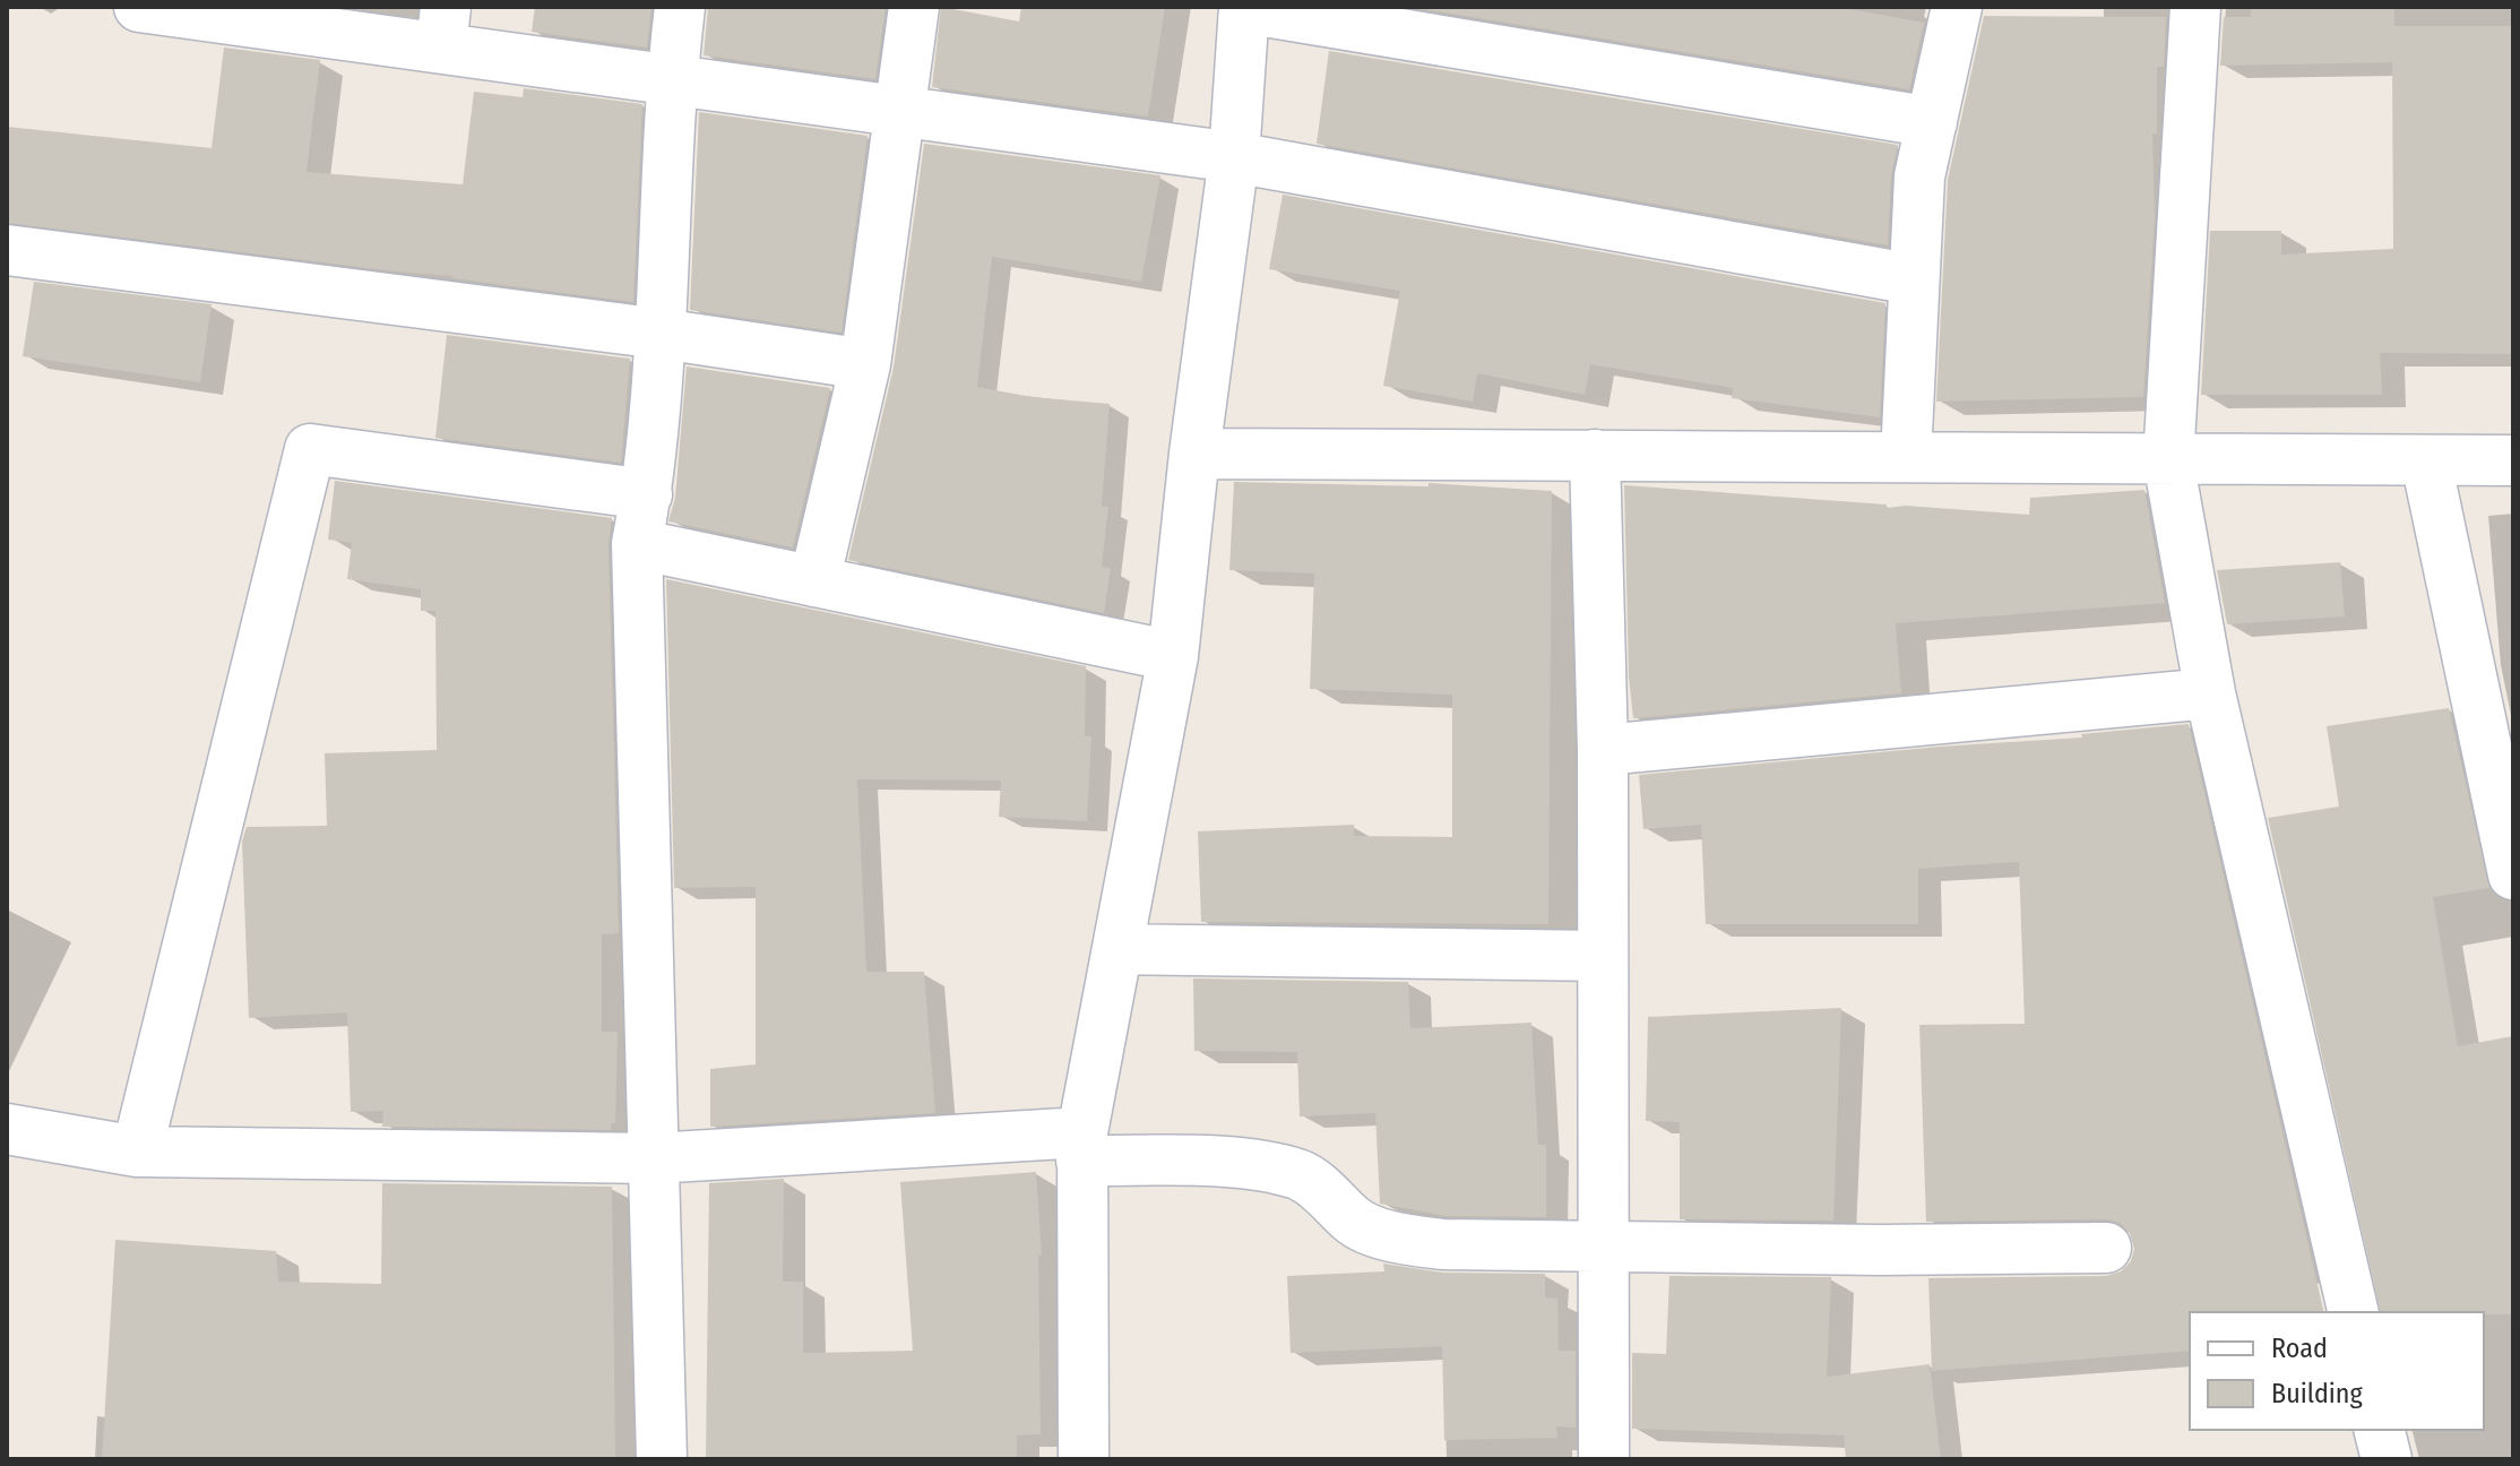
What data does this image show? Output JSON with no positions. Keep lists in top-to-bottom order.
{
  "legend": ["Road", "Building"]
}
